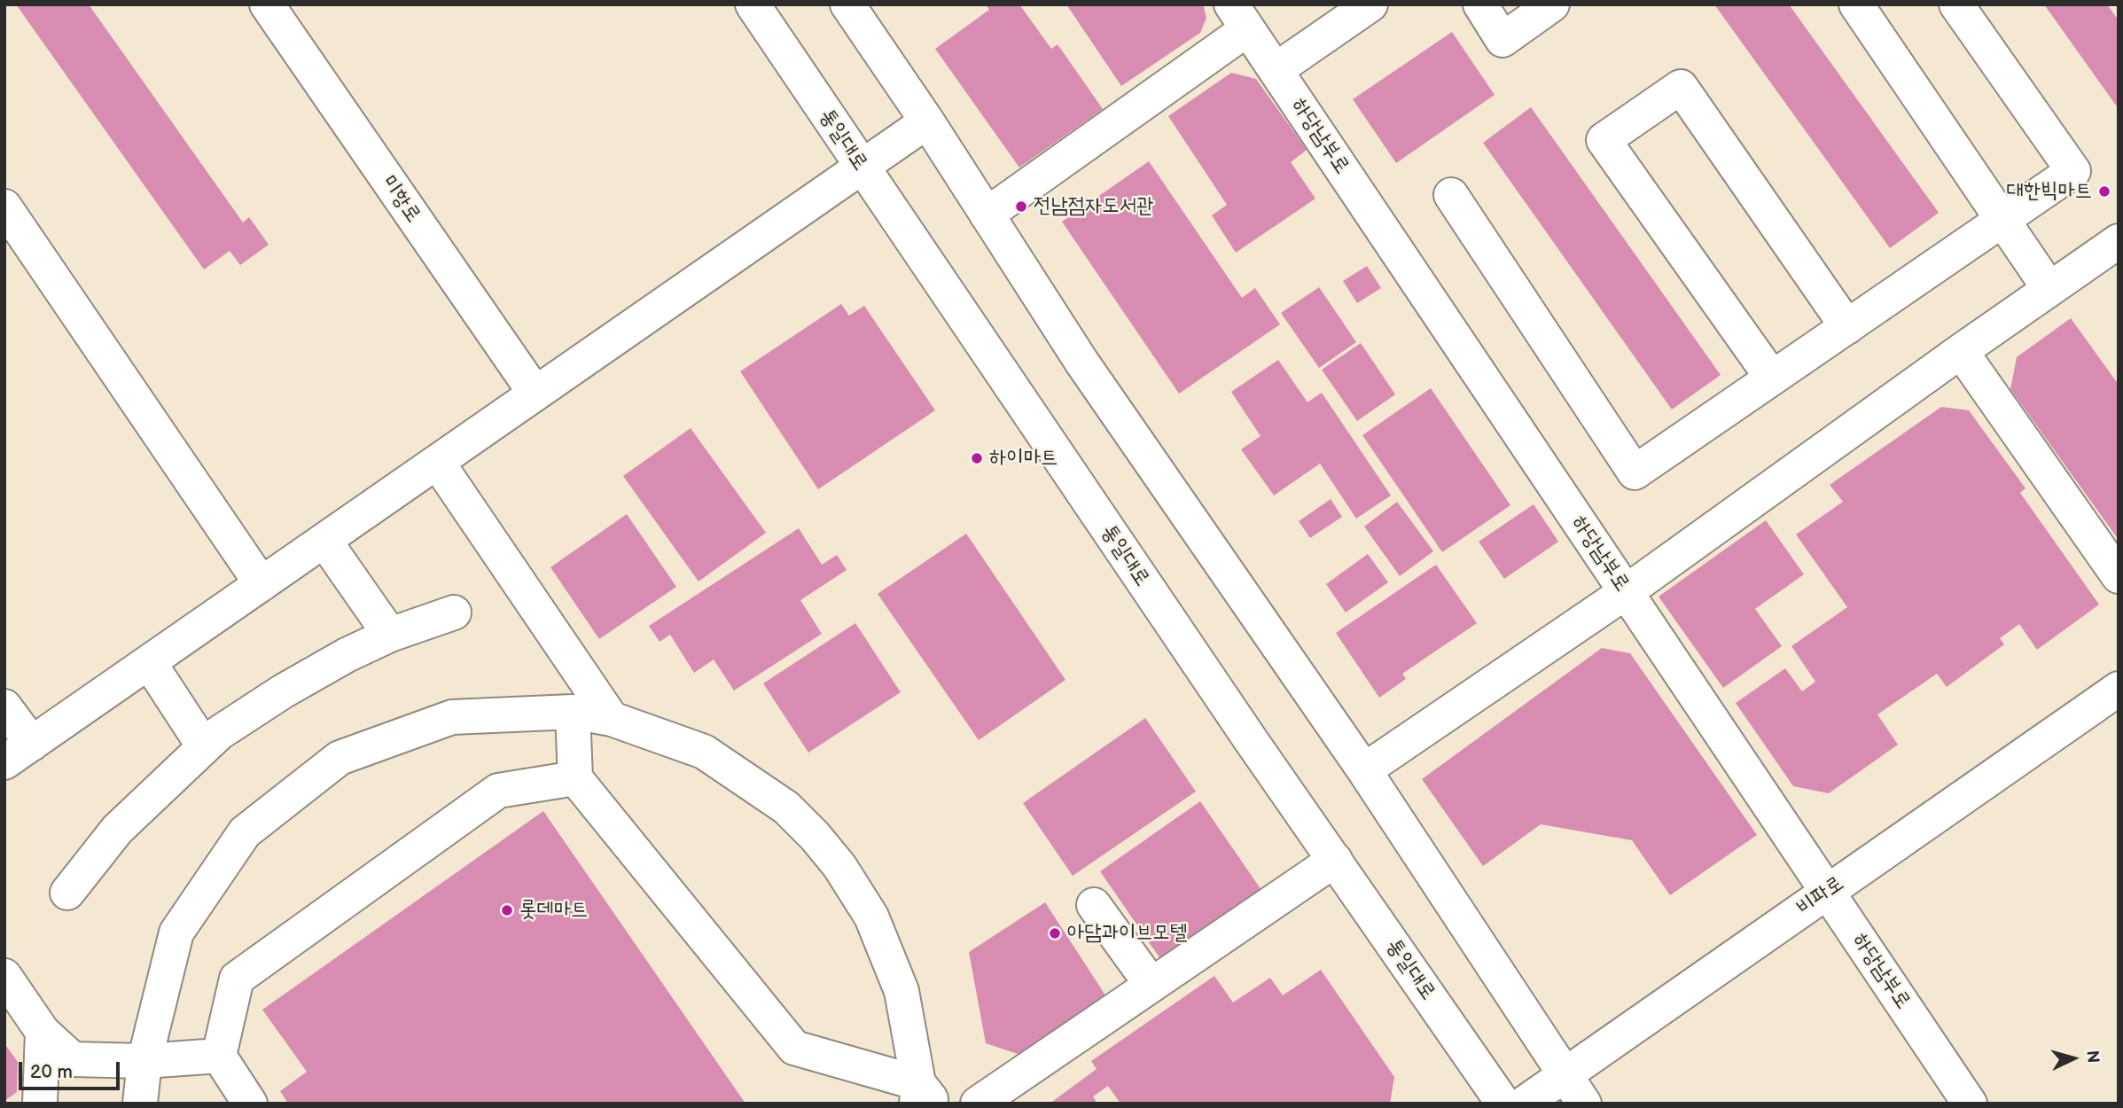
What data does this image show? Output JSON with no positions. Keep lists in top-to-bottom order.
{
  "streets": {
    "street": [
      "하당남부로",
      "통일대로",
      "미항로",
      "비파로"
    ]
  },
  "crossings": [
    ["하당남부로", "비파로"]
  ],
  "places": [
    "대한빅마트",
    "전남점자도서관",
    "하이마트",
    "롯데마트",
    "아담과이브모텔"
  ],
  "scale_bar": "20 m",
  "north": "right"
}
